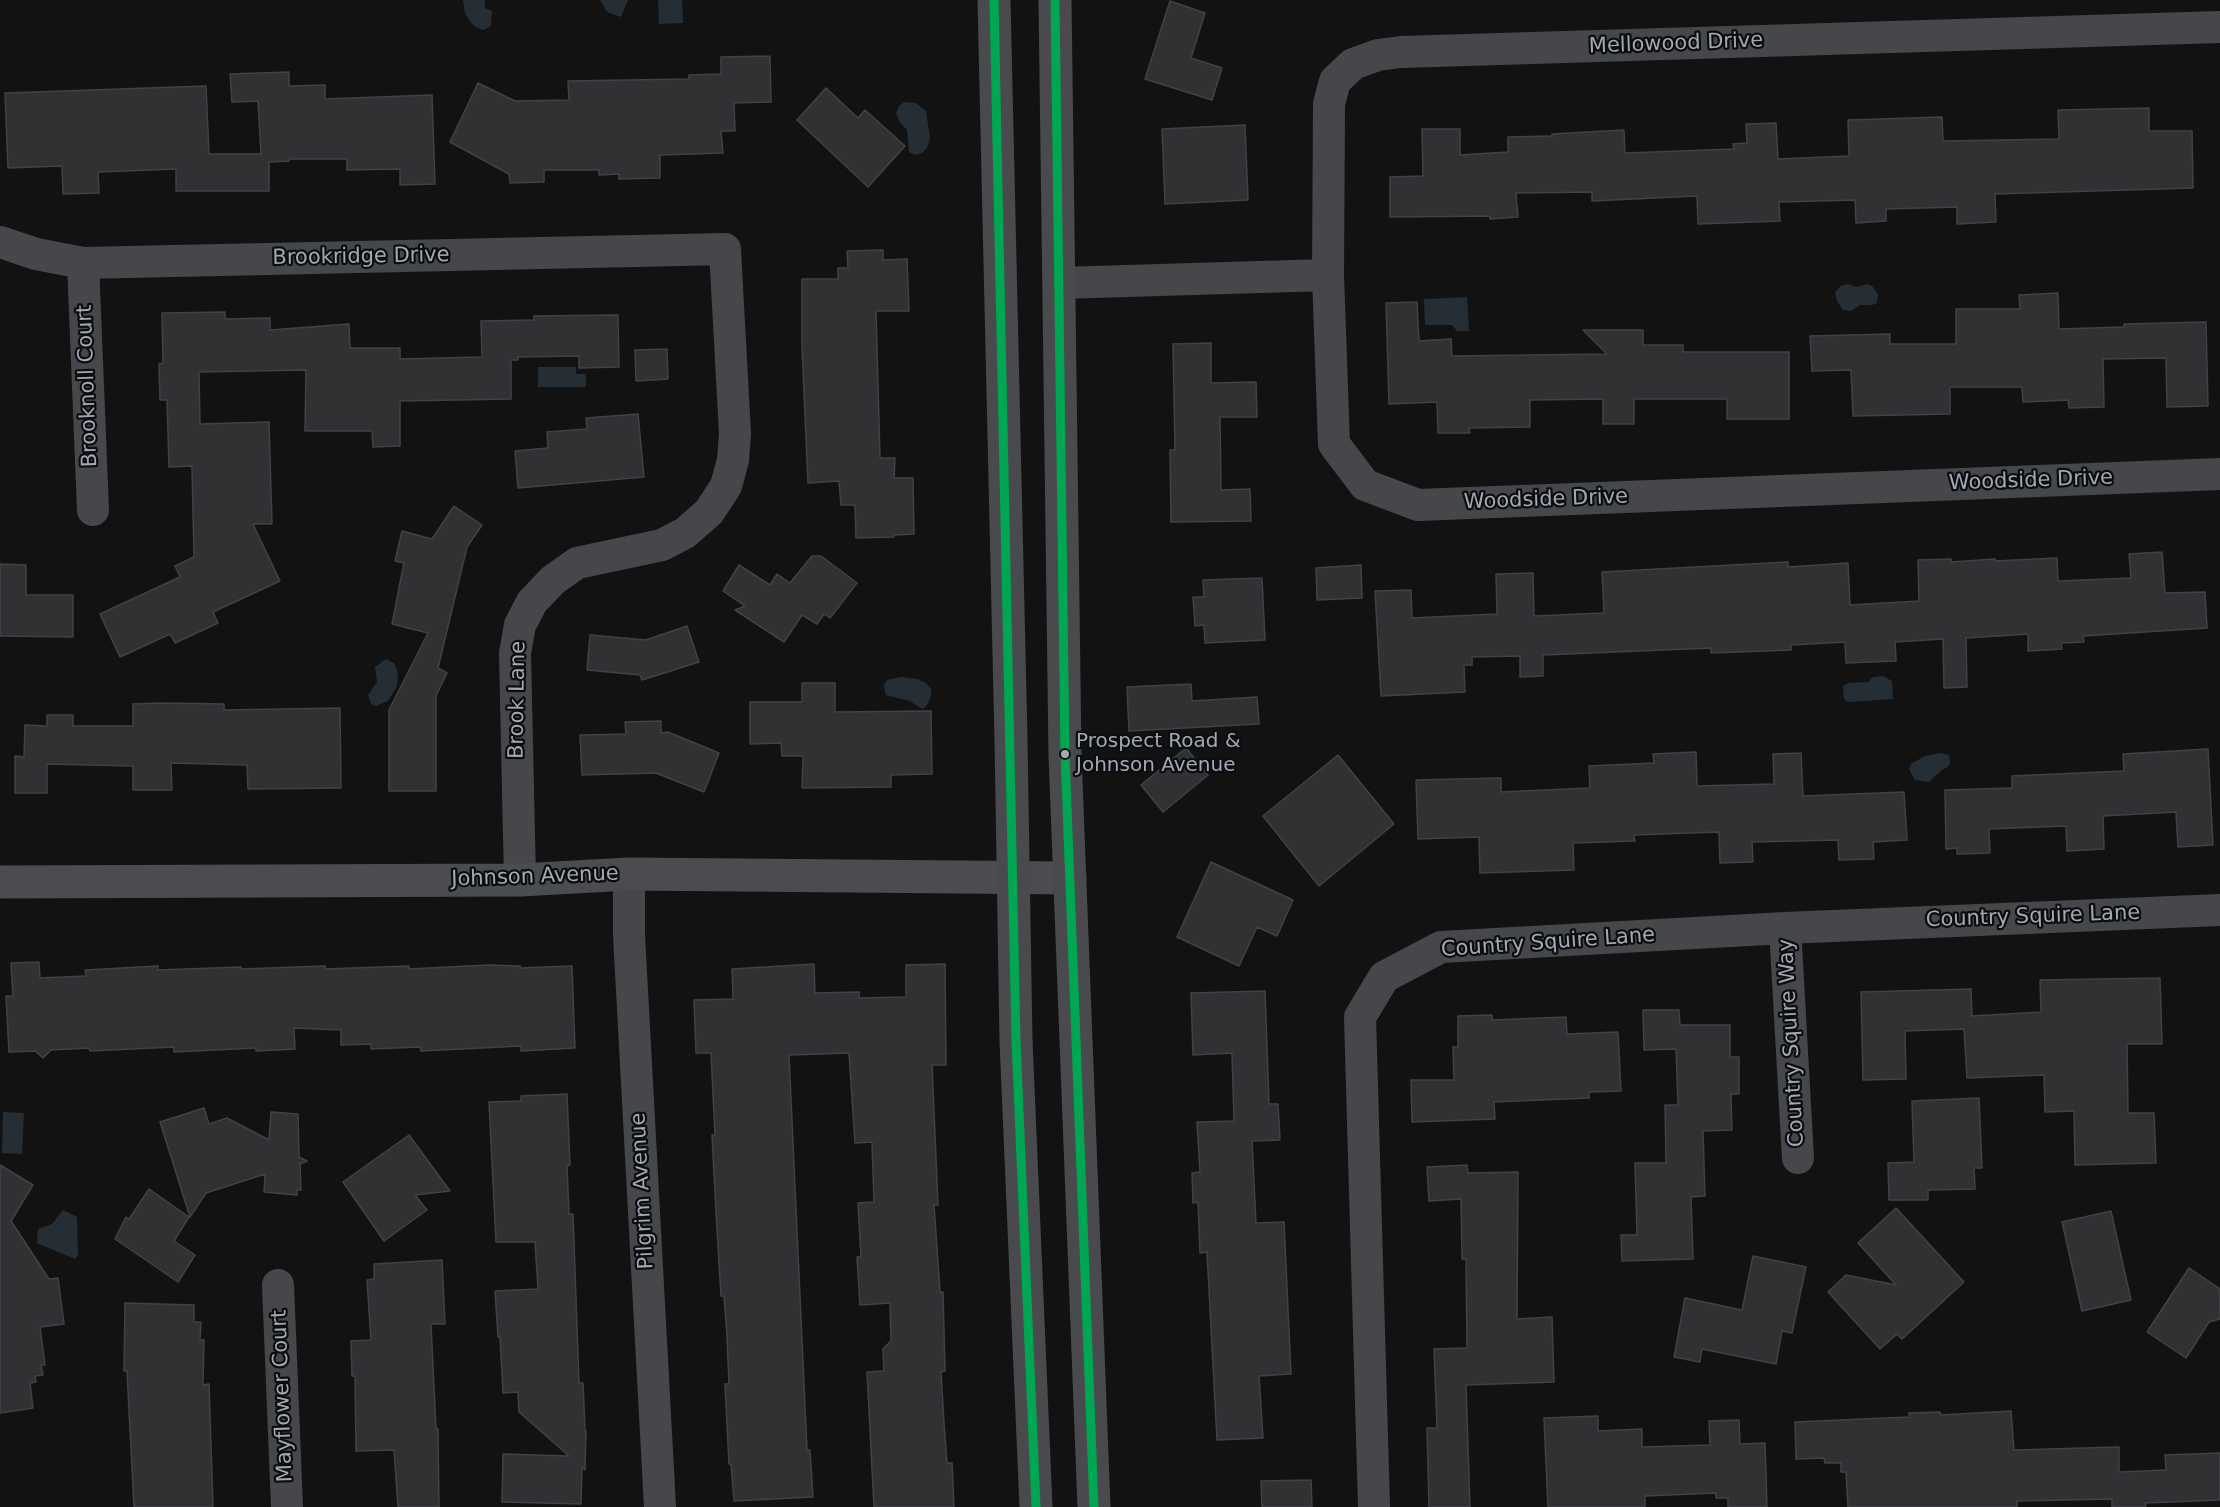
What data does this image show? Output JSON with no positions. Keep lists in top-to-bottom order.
{
  "streets": {
    "street": [
      "Mellowood Drive",
      "Brookridge Drive",
      "Brooknoll Court",
      "Woodside Drive",
      "Brook Lane",
      "Johnson Avenue",
      "Country Squire Lane",
      "Country Squire Way",
      "Pilgrim Avenue",
      "Mayflower Court"
    ]
  },
  "crossings": [
    ["Mellowood Drive", "Woodside Drive"],
    ["Brookridge Drive", "Brooknoll Court"],
    ["Brookridge Drive", "Brook Lane"],
    ["Brook Lane", "Johnson Avenue"],
    ["Johnson Avenue", "Pilgrim Avenue"],
    ["Country Squire Lane", "Country Squire Way"]
  ],
  "places": ["Prospect Road & Johnson Avenue"]
}
